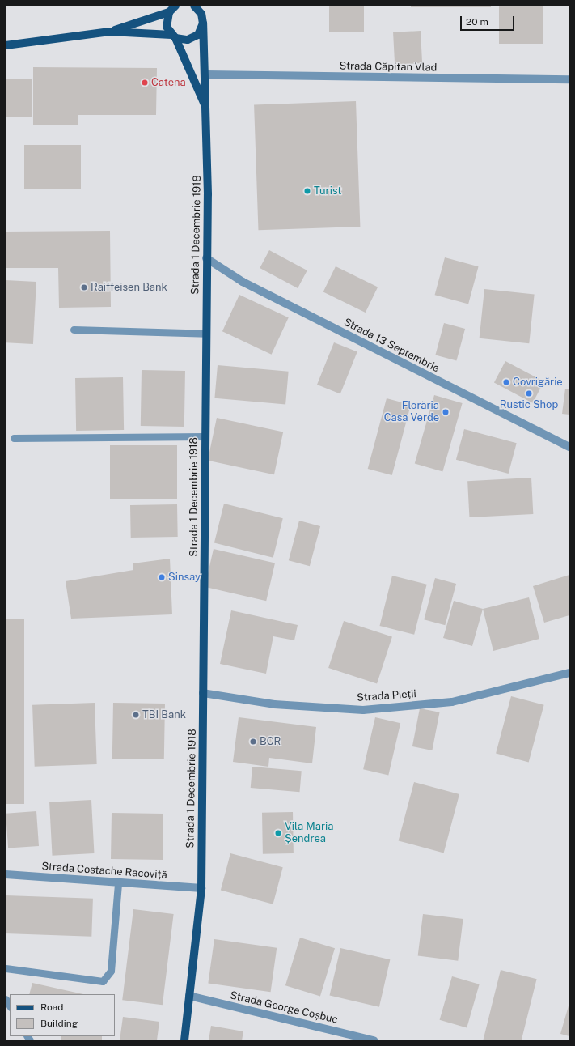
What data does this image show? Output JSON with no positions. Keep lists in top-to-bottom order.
{
  "streets": {
    "main road": ["Strada 1 Decembrie 1918"],
    "street": [
      "Strada Căpitan Vlad",
      "Strada 13 Septembrie",
      "Strada Pieții",
      "Strada Costache Racoviță",
      "Strada George Coșbuc"
    ]
  },
  "crossings": [
    ["Strada Căpitan Vlad", "Strada 1 Decembrie 1918"],
    ["Strada 1 Decembrie 1918", "Strada 13 Septembrie"],
    ["Strada 1 Decembrie 1918", "Strada Pieții"],
    ["Strada 1 Decembrie 1918", "Strada Costache Racoviță"],
    ["Strada 1 Decembrie 1918", "Strada George Coșbuc"]
  ],
  "places": [
    "Catena",
    "Turist",
    "Raiffeisen Bank",
    "Covrigărie",
    "Rustic Shop",
    "Florăria Casa Verde",
    "Sinsay",
    "TBI Bank",
    "BCR",
    "Vila Maria Șendrea"
  ],
  "legend": ["Road", "Building"],
  "scale_bar": "20 m"
}
